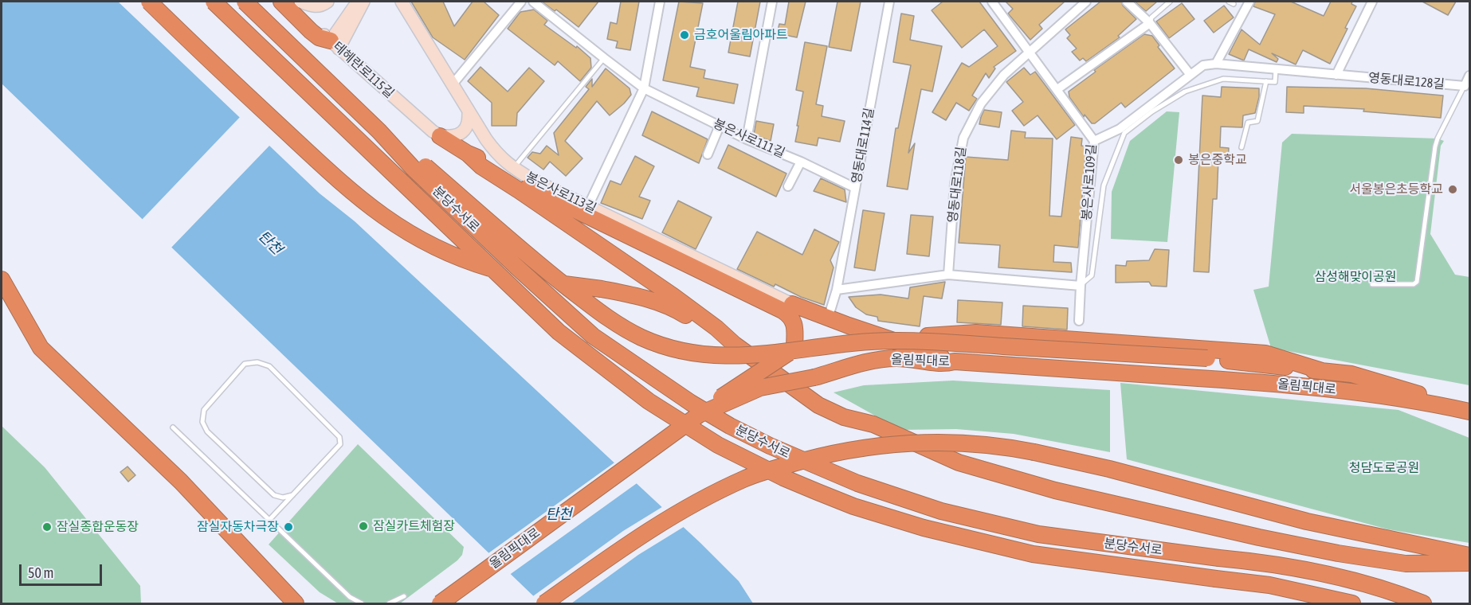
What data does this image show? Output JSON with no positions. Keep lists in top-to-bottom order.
{
  "streets": {
    "highway": ["분당수서로", "올림픽대로"],
    "street": [
      "테헤란로115길",
      "영동대로128길",
      "봉은사로111길",
      "영동대로114길",
      "봉은사로109길",
      "영동대로118길",
      "봉은사로113길"
    ]
  },
  "crossings": [
    ["봉은사로111길", "영동대로114길"],
    ["봉은사로109길", "영동대로118길"]
  ],
  "water": ["탄천"],
  "parks": ["삼성해맞이공원", "청담도로공원"],
  "places": [
    "금호어울림아파트",
    "봉은중학교",
    "서울봉은초등학교",
    "잠실카트체험장",
    "잠실종합운동장",
    "잠실자동차극장"
  ],
  "scale_bar": "50 m"
}
